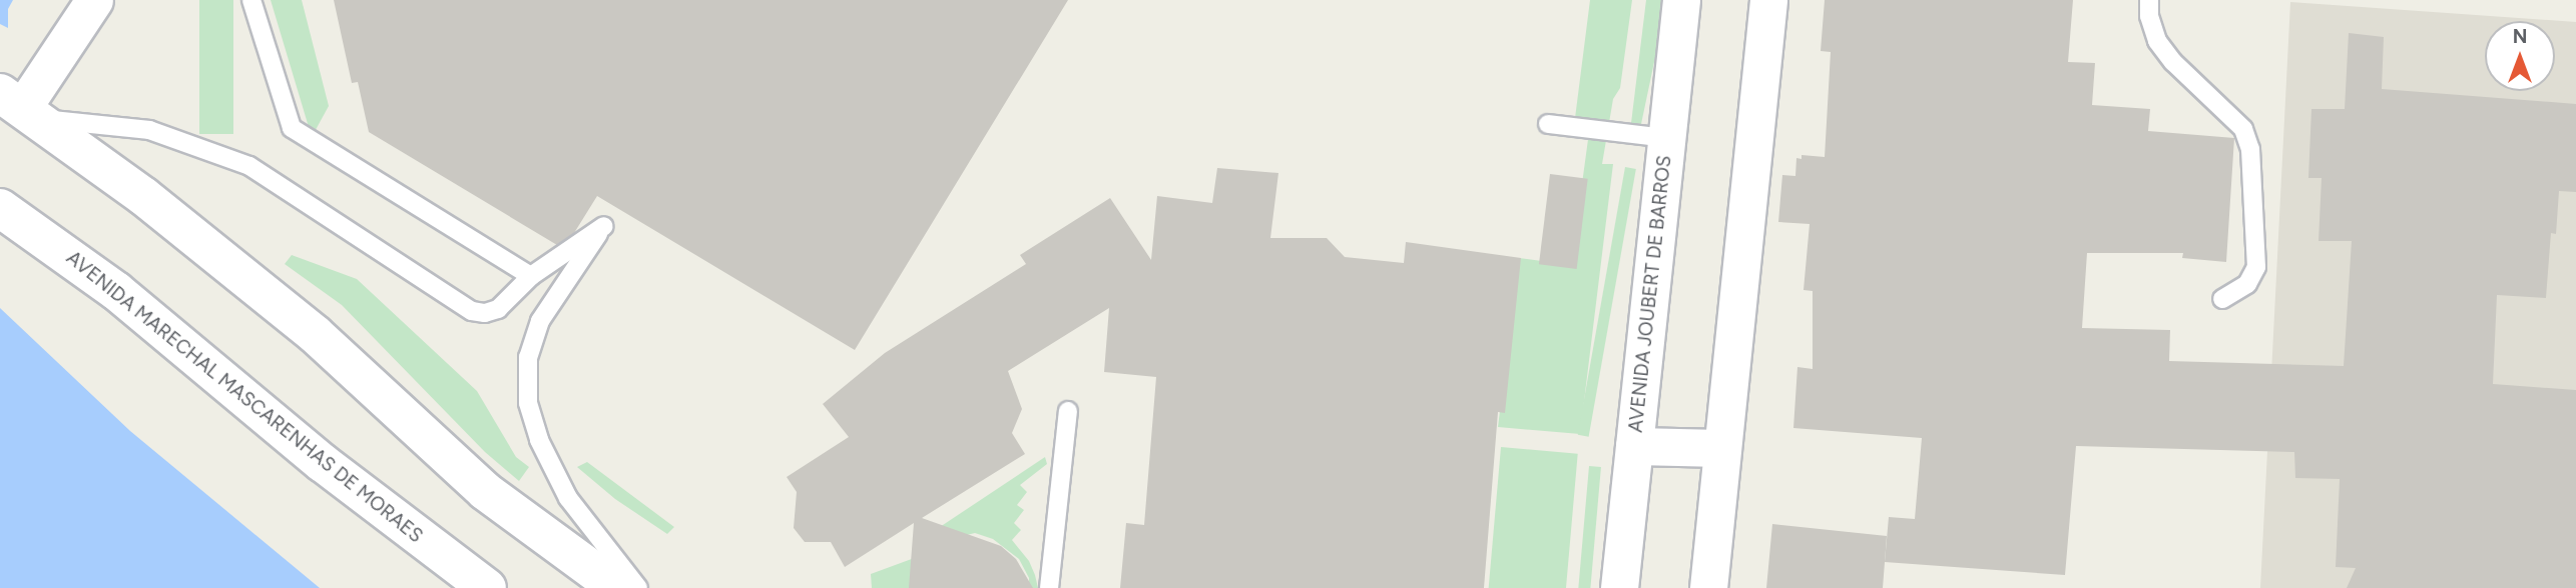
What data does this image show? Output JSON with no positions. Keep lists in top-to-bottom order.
{
  "streets": {
    "main road": ["AVENIDA MARECHAL MASCARENHAS DE MORAES"],
    "street": ["AVENIDA JOUBERT DE BARROS"]
  },
  "north": "top"
}
